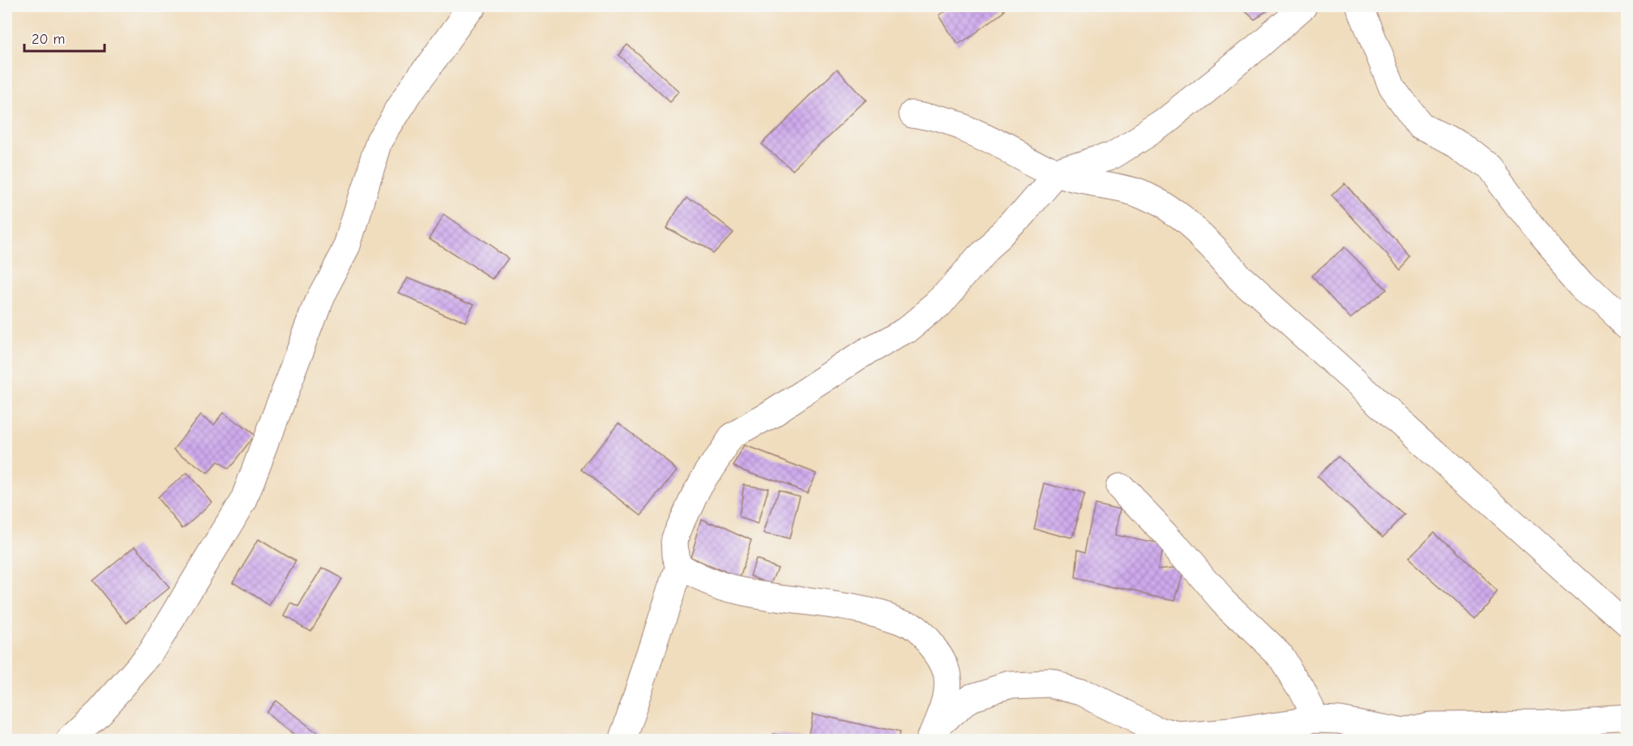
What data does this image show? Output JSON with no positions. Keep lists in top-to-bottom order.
{
  "scale_bar": "20 m"
}
